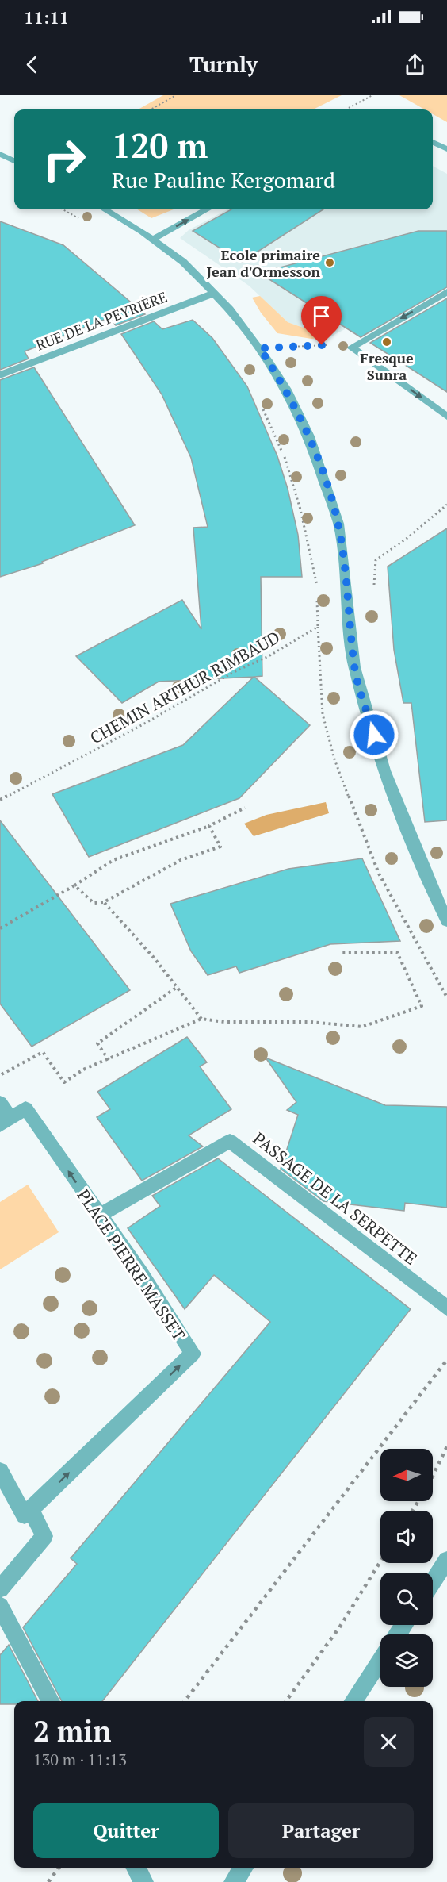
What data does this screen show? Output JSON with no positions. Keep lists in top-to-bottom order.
{
  "streets": {
    "street": ["RUE DE LA PEYRIÈRE", "PASSAGE DE LA SERPETTE", "PLACE PIERRE MASSET"],
    "path": ["CHEMIN ARTHUR RIMBAUD"]
  },
  "crossings": [
    ["PASSAGE DE LA SERPETTE", "PLACE PIERRE MASSET"]
  ],
  "places": ["Ecole primaire Jean d'Ormesson", "Fresque Sunra"],
  "north": "left",
  "page": {
    "status": "11:11",
    "header": "Turnly",
    "turn": ["120 m", "Rue Pauline Kergomard"],
    "heading": ["2 min", "130 m · 11:13"],
    "buttons": ["Quitter", "Partager"]
  }
}
